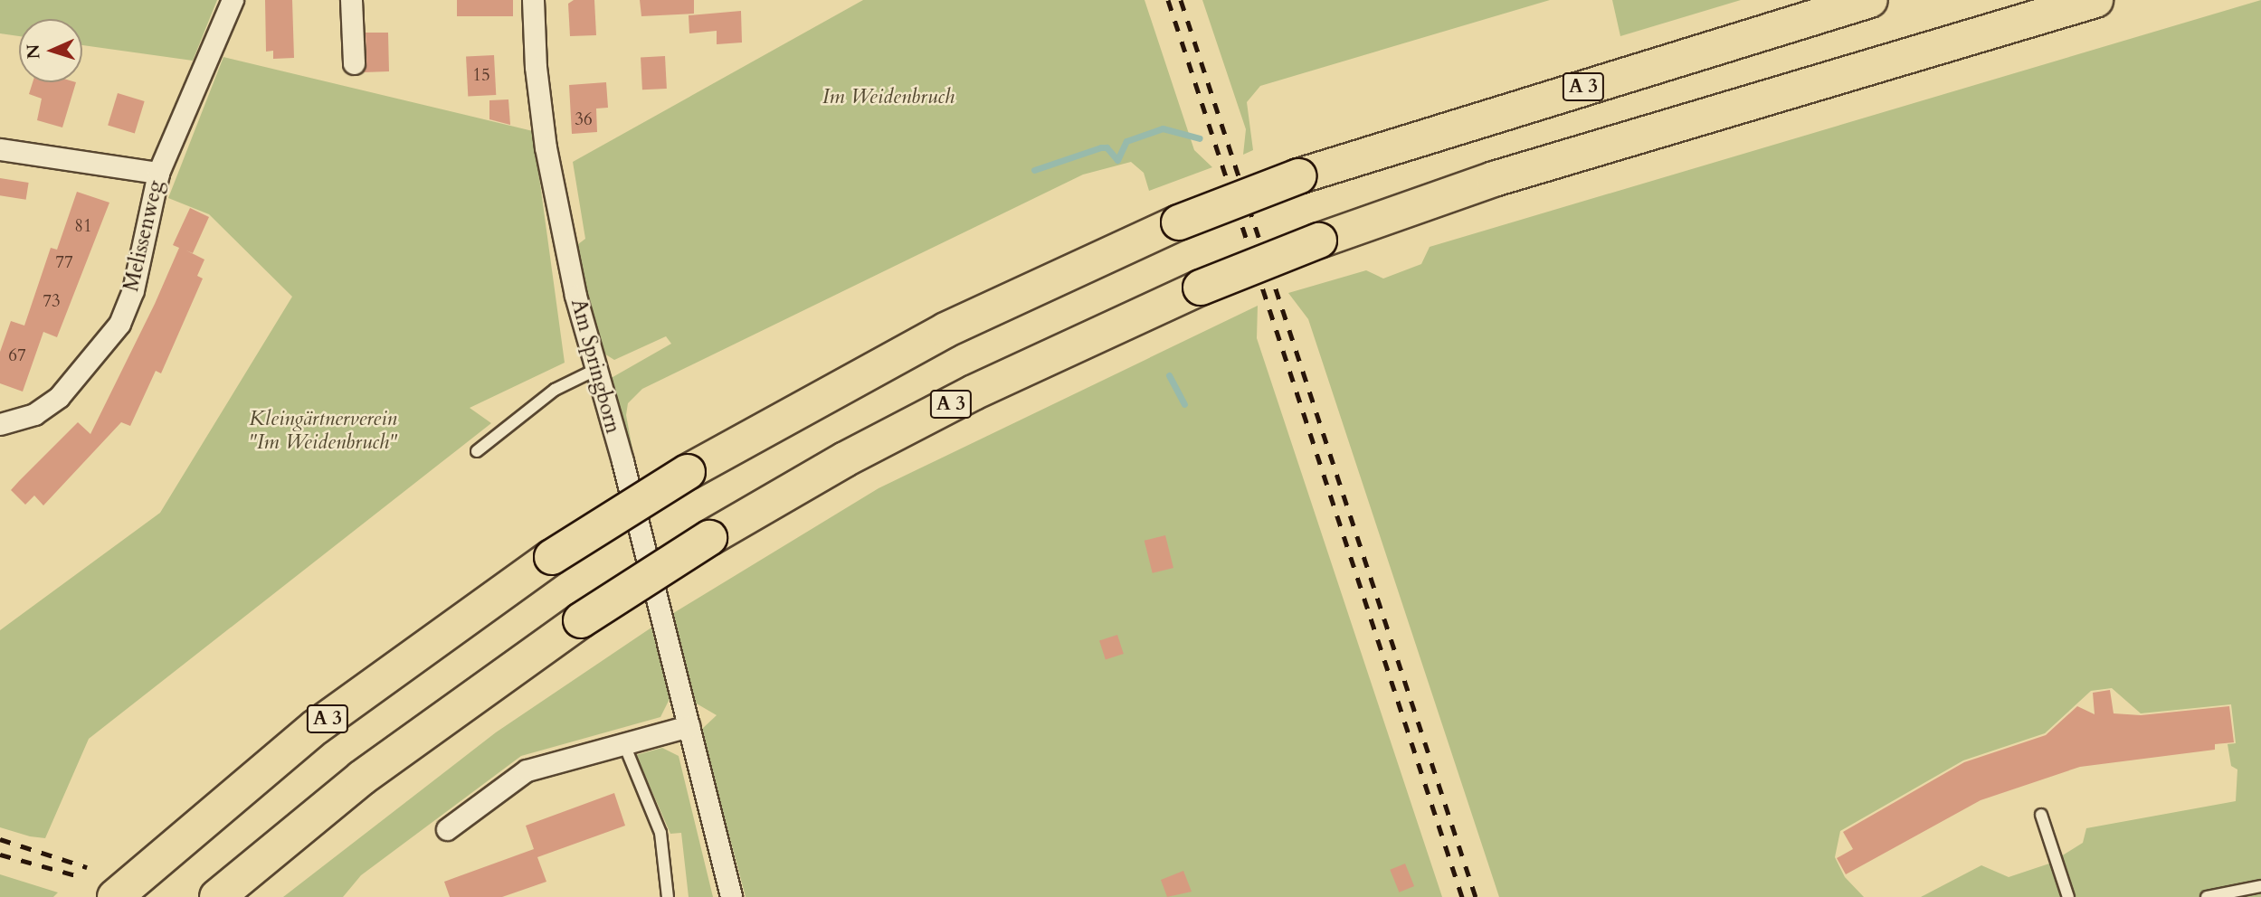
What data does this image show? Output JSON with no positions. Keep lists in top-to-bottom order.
{
  "streets": {
    "highway": ["A 3"],
    "street": ["Melissenweg", "Am Springborn"]
  },
  "parks": ["Im Weidenbruch", "Kleingärtnerverein \"Im Weidenbruch\""],
  "house_numbers": [
    "15",
    "36",
    "81",
    "77",
    "73",
    "67"
  ],
  "north": "left"
}
